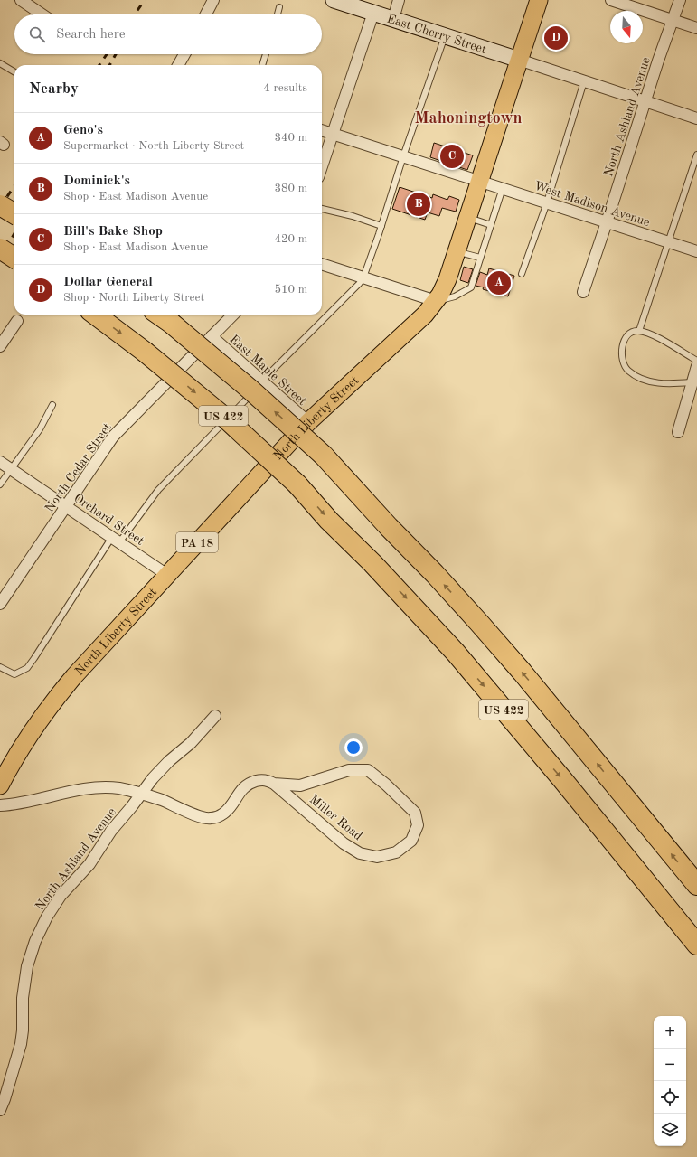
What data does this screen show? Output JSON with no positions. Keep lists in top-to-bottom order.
{
  "streets": {
    "highway": ["US 422"],
    "main road": ["North Liberty Street", "PA 18"],
    "street": [
      "East Cherry Street",
      "North Ashland Avenue",
      "West Madison Avenue",
      "East Maple Street",
      "North Cedar Street",
      "Orchard Street",
      "Miller Road"
    ]
  },
  "crossings": [
    ["East Cherry Street", "North Liberty Street"],
    ["North Ashland Avenue", "West Madison Avenue"],
    ["North Ashland Avenue", "Miller Road"],
    ["West Madison Avenue", "North Liberty Street"],
    ["East Maple Street", "North Liberty Street"],
    ["East Maple Street", "North Cedar Street"],
    ["North Liberty Street", "Orchard Street"],
    ["North Cedar Street", "Orchard Street"]
  ],
  "districts": ["Mahoningtown"],
  "north": "bottom",
  "page": {
    "search": "Search here",
    "pins": [
      "D",
      "C",
      "B",
      "A"
    ],
    "heading": ["Nearby", "4 results"],
    "list": [
      {
        "mark": "A",
        "name": "Geno's",
        "note": "Supermarket · North Liberty Street",
        "value": "340 m"
      },
      {
        "mark": "B",
        "name": "Dominick's",
        "note": "Shop · East Madison Avenue",
        "value": "380 m"
      },
      {
        "mark": "C",
        "name": "Bill's Bake Shop",
        "note": "Shop · East Madison Avenue",
        "value": "420 m"
      },
      {
        "mark": "D",
        "name": "Dollar General",
        "note": "Shop · North Liberty Street",
        "value": "510 m"
      }
    ],
    "map_buttons": ["+", "−"]
  }
}
